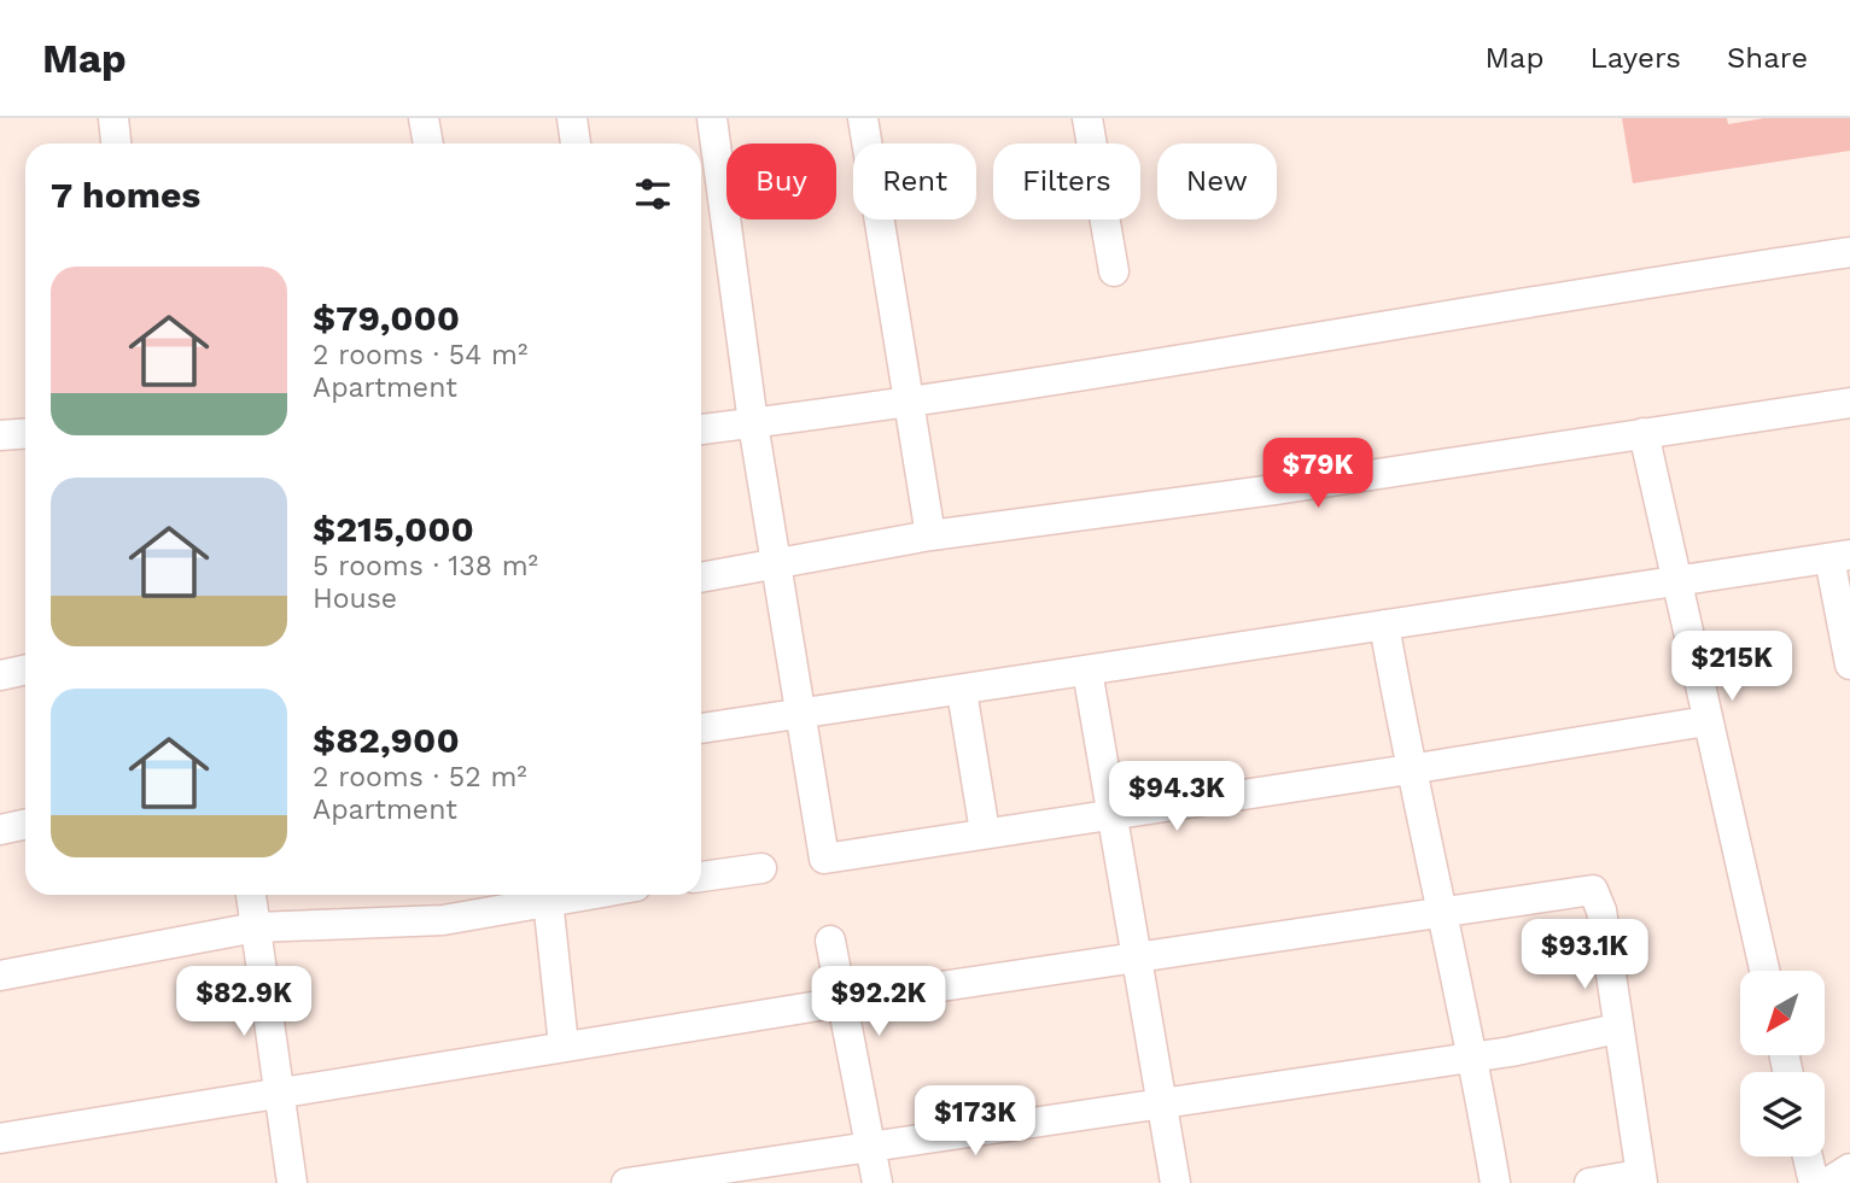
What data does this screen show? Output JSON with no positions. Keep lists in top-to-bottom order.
{
  "north": "bottom left",
  "page": {
    "header": "Map",
    "nav": ["Map", "Layers", "Share"],
    "chip": [
      "Buy",
      "Rent",
      "Filters",
      "New"
    ],
    "heading": "7 homes",
    "list": [
      {
        "name": "$79,000",
        "note": "2 rooms · 54 m² · Apartment"
      },
      {
        "name": "$215,000",
        "note": "5 rooms · 138 m² · House"
      },
      {
        "name": "$82,900",
        "note": "2 rooms · 52 m² · Apartment"
      }
    ],
    "price": [
      "$79K",
      "$215K",
      "$94.3K",
      "$93.1K",
      "$82.9K",
      "$92.2K",
      "$173K"
    ]
  }
}
